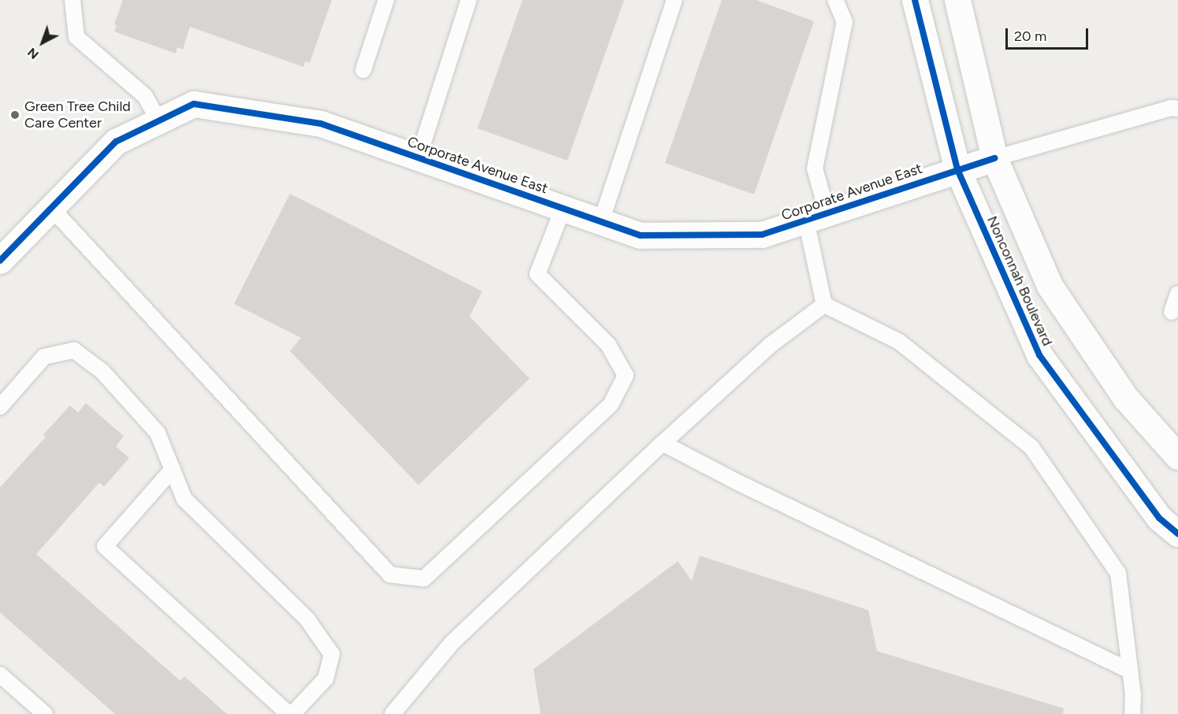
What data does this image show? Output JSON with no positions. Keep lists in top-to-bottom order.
{
  "streets": {
    "street": ["Corporate Avenue East", "Nonconnah Boulevard"]
  },
  "crossings": [
    ["Corporate Avenue East", "Nonconnah Boulevard"]
  ],
  "places": ["Green Tree Child Care Center"],
  "scale_bar": "20 m",
  "north": "bottom left"
}
